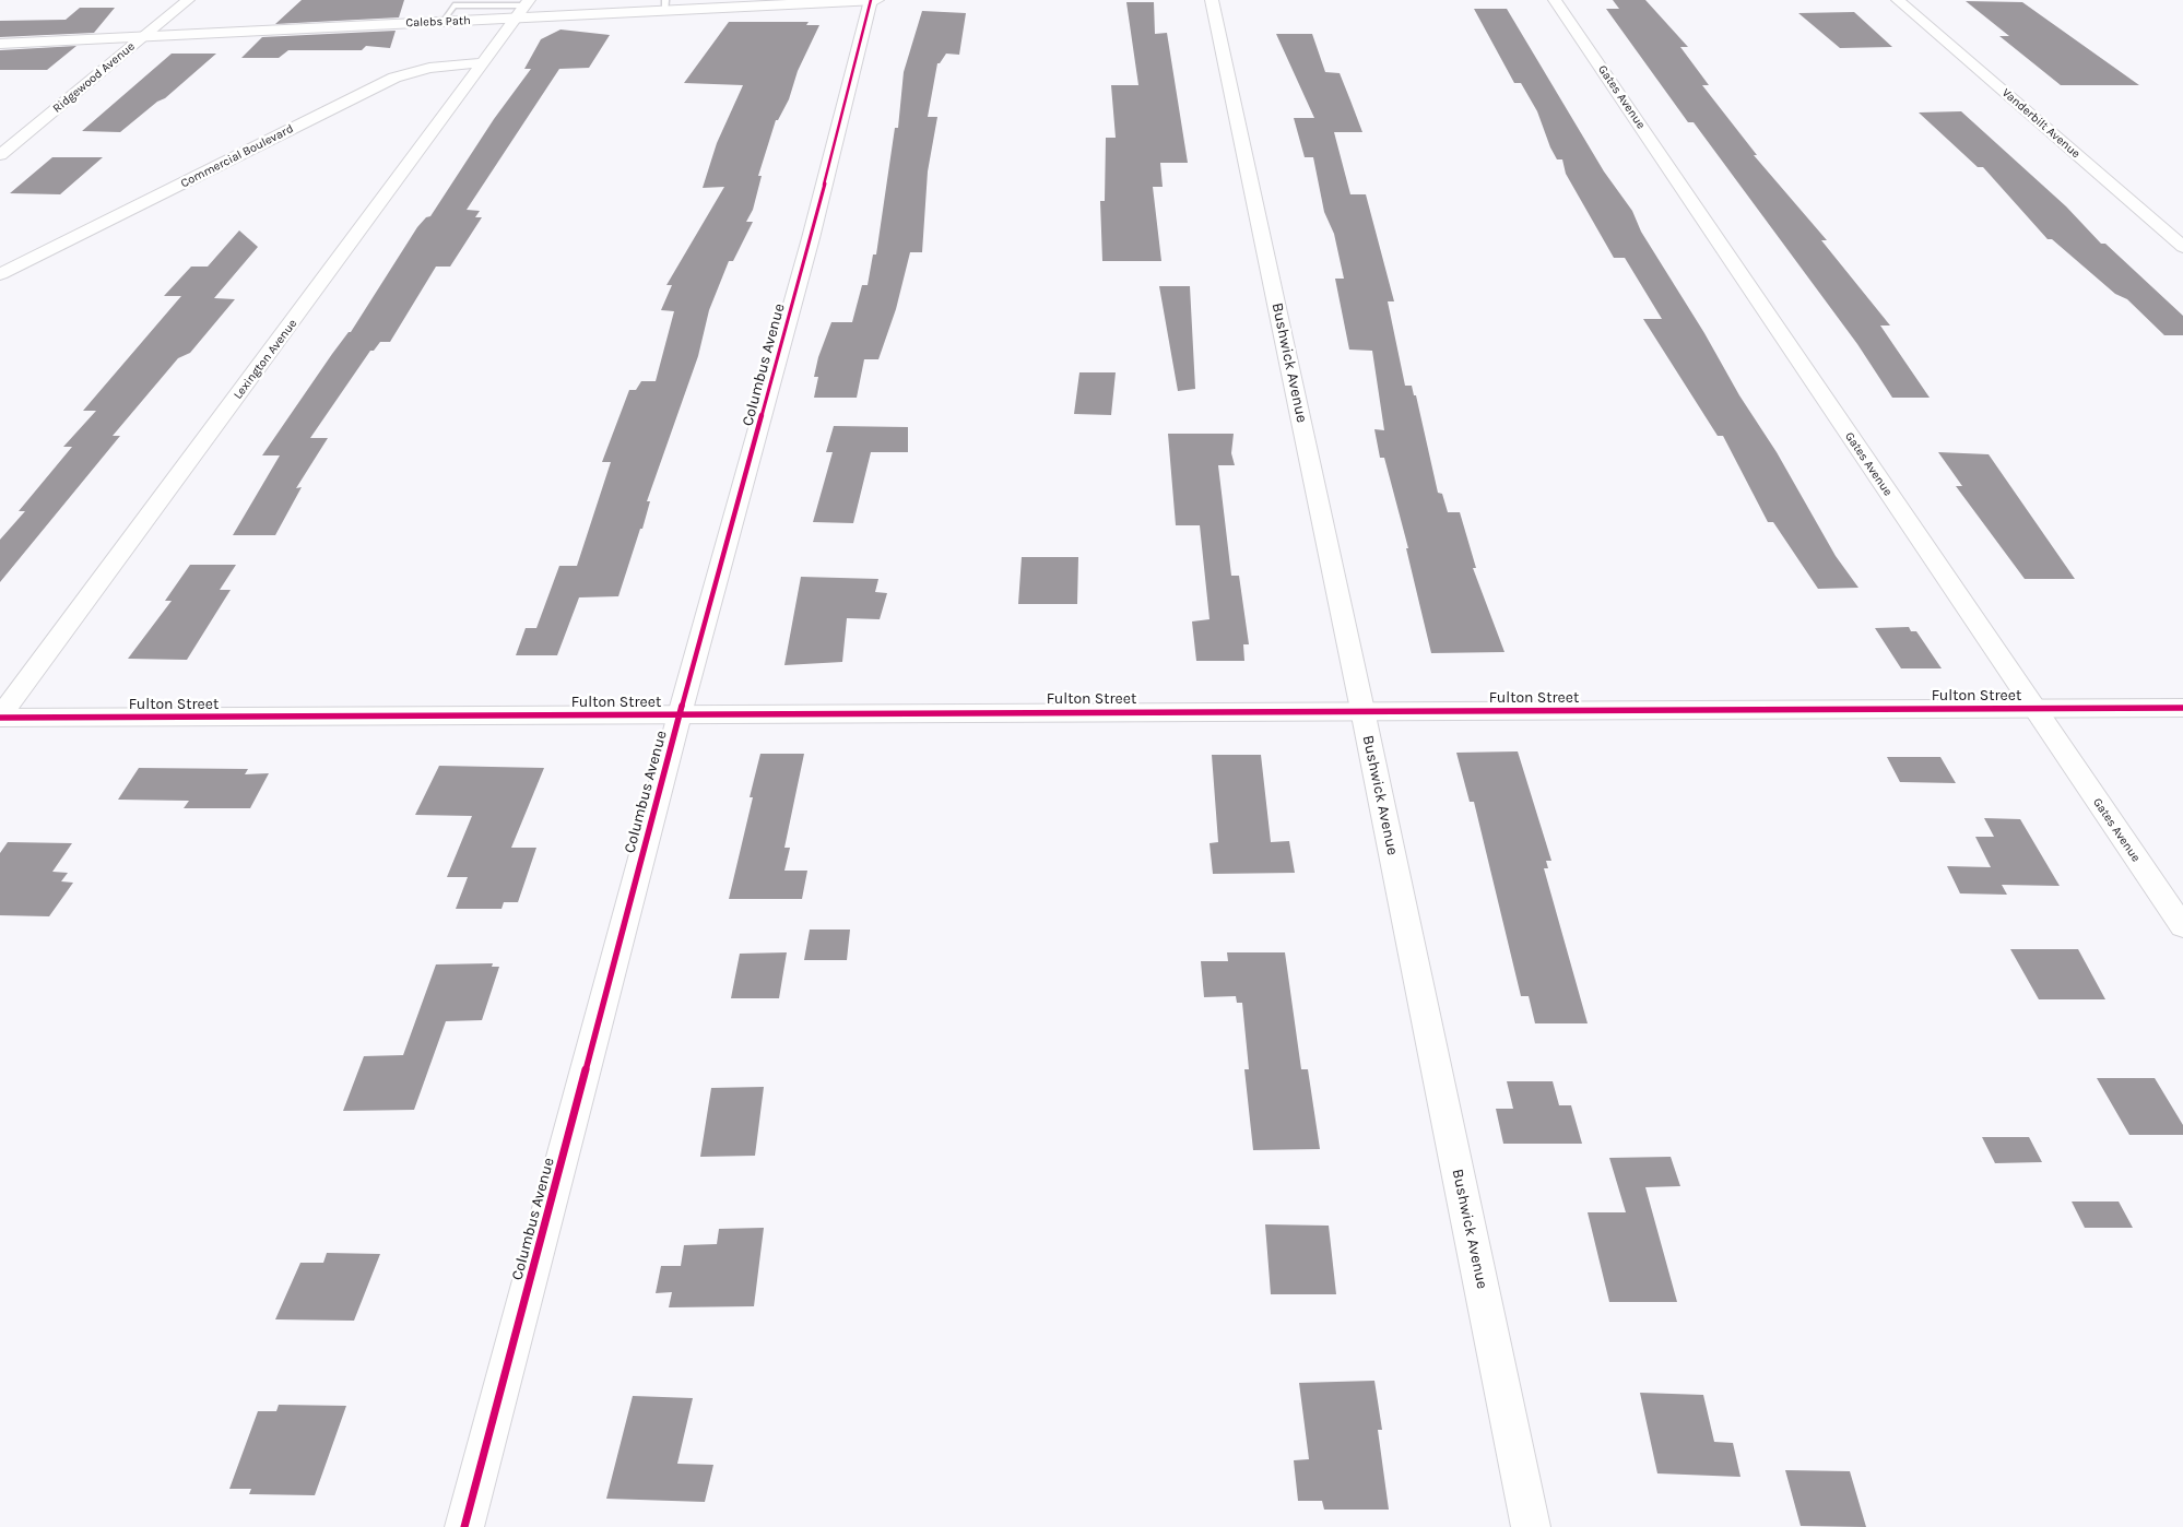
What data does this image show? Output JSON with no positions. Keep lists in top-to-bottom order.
{
  "streets": {
    "street": [
      "Calebs Path",
      "Ridgewood Avenue",
      "Gates Avenue",
      "Vanderbilt Avenue",
      "Commercial Boulevard",
      "Lexington Avenue",
      "Bushwick Avenue",
      "Columbus Avenue",
      "Fulton Street"
    ]
  },
  "crossings": [
    ["Calebs Path", "Ridgewood Avenue"],
    ["Calebs Path", "Lexington Avenue"],
    ["Calebs Path", "Columbus Avenue"],
    ["Gates Avenue", "Fulton Street"],
    ["Commercial Boulevard", "Lexington Avenue"],
    ["Lexington Avenue", "Fulton Street"],
    ["Bushwick Avenue", "Fulton Street"],
    ["Columbus Avenue", "Fulton Street"]
  ]
}
